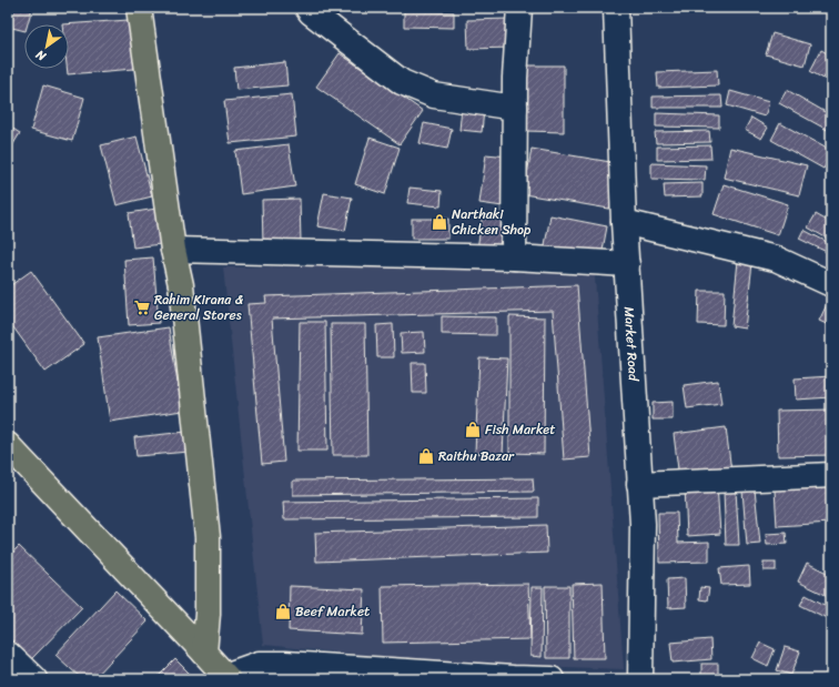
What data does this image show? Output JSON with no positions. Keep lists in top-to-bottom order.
{
  "streets": {
    "street": ["Market Road"]
  },
  "places": {
    "shop": [
      "Narthaki Chicken Shop",
      "Fish Market",
      "Raithu Bazar",
      "Beef Market"
    ],
    "supermarket": ["Rahim Kirana & General Stores"]
  },
  "north": "bottom left"
}
